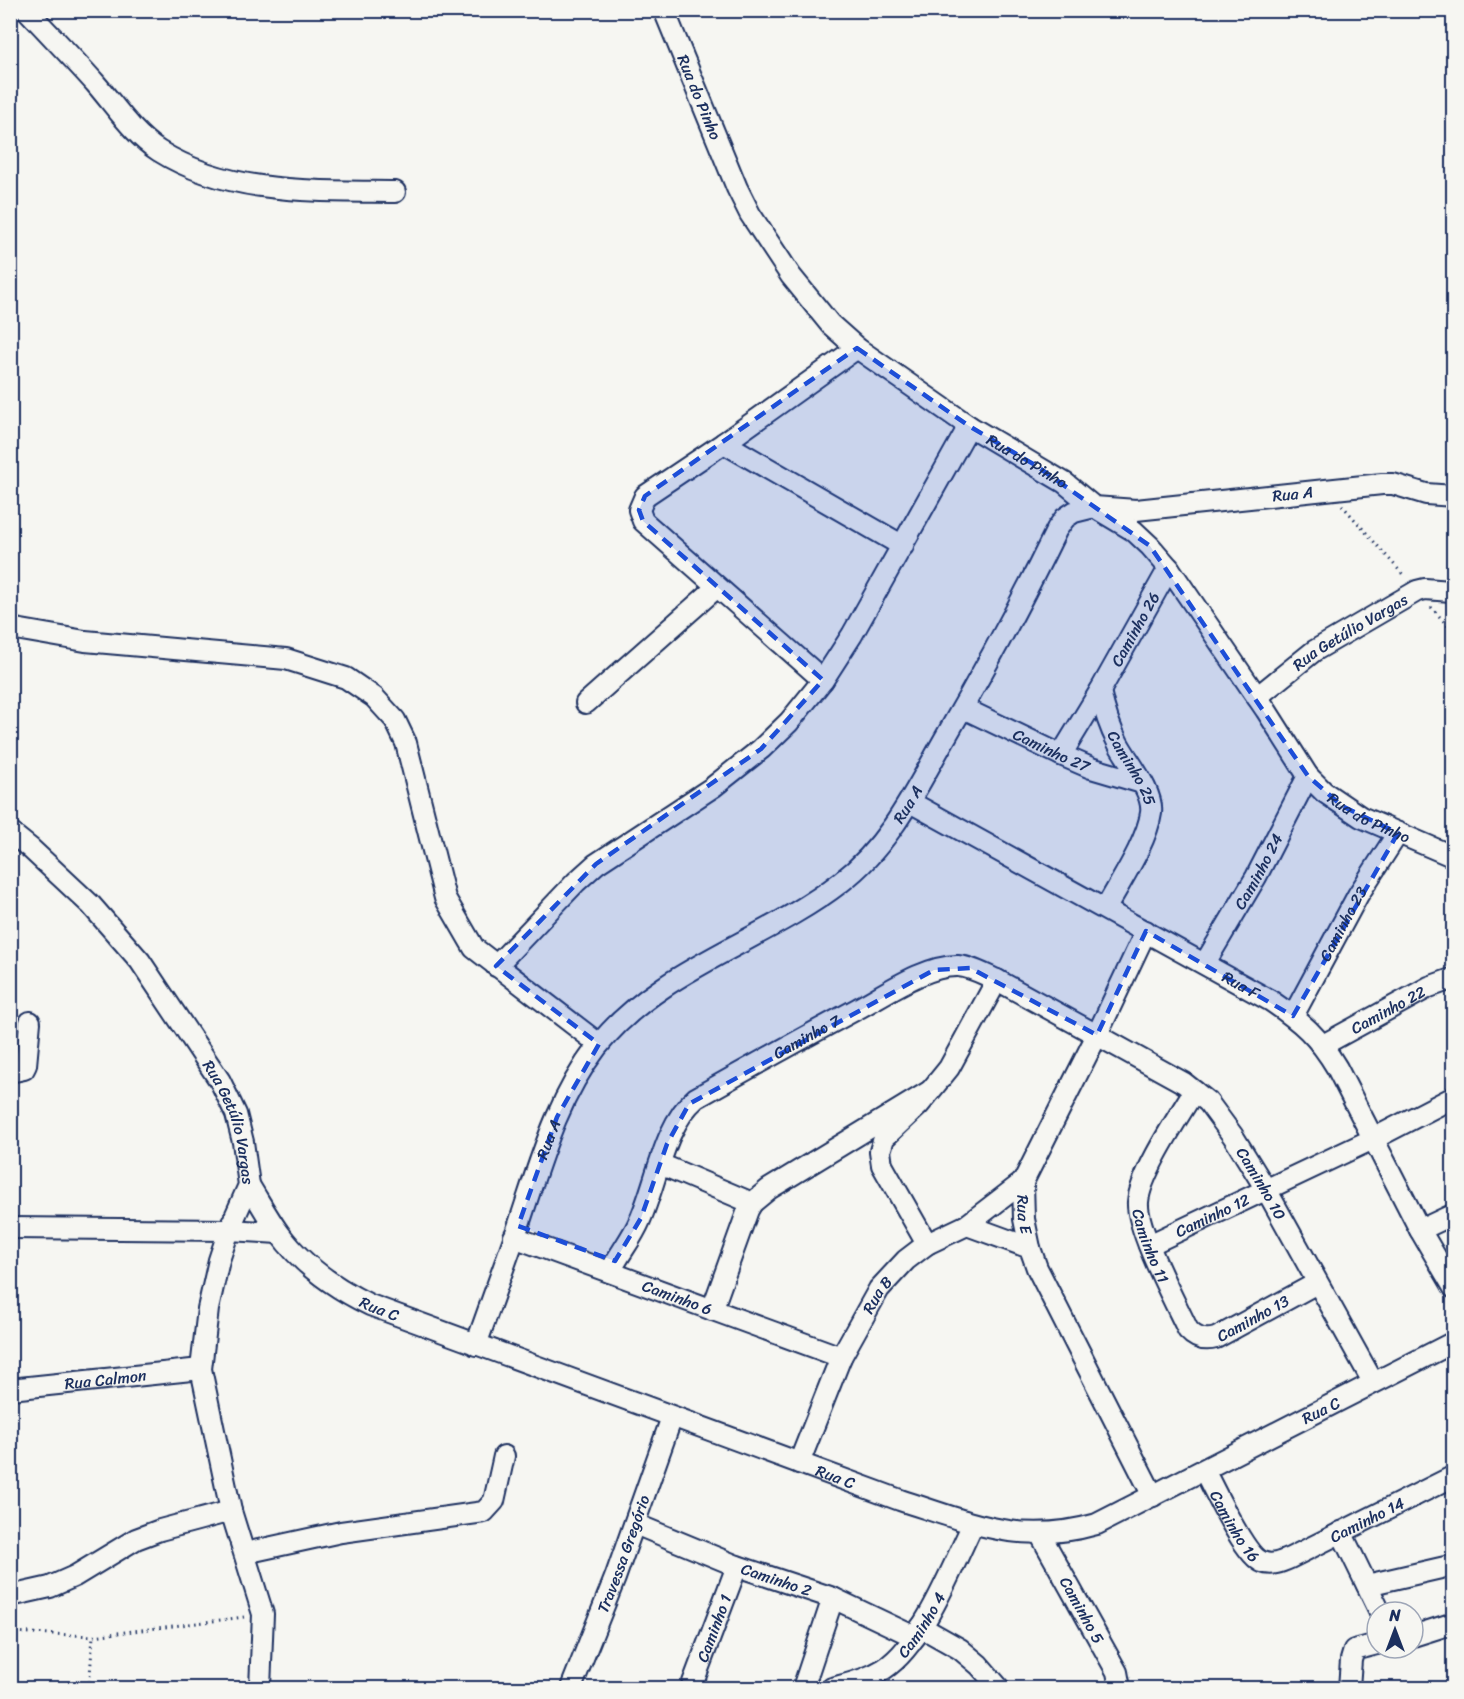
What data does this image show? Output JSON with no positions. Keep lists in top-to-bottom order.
{
  "streets": {
    "street": [
      "Rua do Pinho",
      "Rua A",
      "Caminho 26",
      "Rua Getúlio Vargas",
      "Caminho 27",
      "Caminho 25",
      "Caminho 24",
      "Caminho 23",
      "Rua F",
      "Caminho 22",
      "Caminho 7",
      "Caminho 10",
      "Rua E",
      "Caminho 12",
      "Caminho 11",
      "Rua B",
      "Caminho 6",
      "Rua C",
      "Caminho 13",
      "Rua Calmon",
      "Caminho 14",
      "Caminho 16",
      "Travessa Gregório",
      "Caminho 2",
      "Caminho 5",
      "Caminho 4",
      "Caminho 1"
    ]
  },
  "crossings": [
    ["Rua do Pinho", "Rua A"],
    ["Rua do Pinho", "Caminho 26"],
    ["Rua do Pinho", "Rua Getúlio Vargas"],
    ["Rua do Pinho", "Caminho 24"],
    ["Rua do Pinho", "Caminho 23"],
    ["Rua A", "Caminho 27"],
    ["Rua A", "Rua F"],
    ["Rua A", "Caminho 6"],
    ["Rua A", "Rua C"],
    ["Caminho 26", "Caminho 27"],
    ["Caminho 26", "Caminho 25"],
    ["Rua Getúlio Vargas", "Rua C"],
    ["Rua Getúlio Vargas", "Rua Calmon"],
    ["Caminho 27", "Caminho 25"],
    ["Caminho 25", "Rua F"],
    ["Caminho 24", "Rua F"],
    ["Caminho 23", "Rua F"],
    ["Rua F", "Caminho 22"],
    ["Rua F", "Rua E"],
    ["Rua F", "Caminho 12"],
    ["Caminho 7", "Caminho 10"],
    ["Caminho 7", "Rua E"],
    ["Caminho 7", "Caminho 6"],
    ["Caminho 10", "Rua E"],
    ["Caminho 10", "Caminho 12"],
    ["Caminho 10", "Caminho 11"],
    ["Caminho 10", "Rua C"],
    ["Caminho 10", "Caminho 13"],
    ["Rua E", "Rua B"],
    ["Rua E", "Rua C"],
    ["Caminho 12", "Caminho 11"],
    ["Caminho 11", "Caminho 13"],
    ["Rua B", "Caminho 6"],
    ["Rua B", "Rua C"],
    ["Rua C", "Caminho 16"],
    ["Rua C", "Travessa Gregório"],
    ["Rua C", "Caminho 5"],
    ["Rua C", "Caminho 4"],
    ["Caminho 14", "Caminho 16"],
    ["Travessa Gregório", "Caminho 2"],
    ["Caminho 2", "Caminho 4"],
    ["Caminho 2", "Caminho 1"]
  ],
  "north": "top"
}
